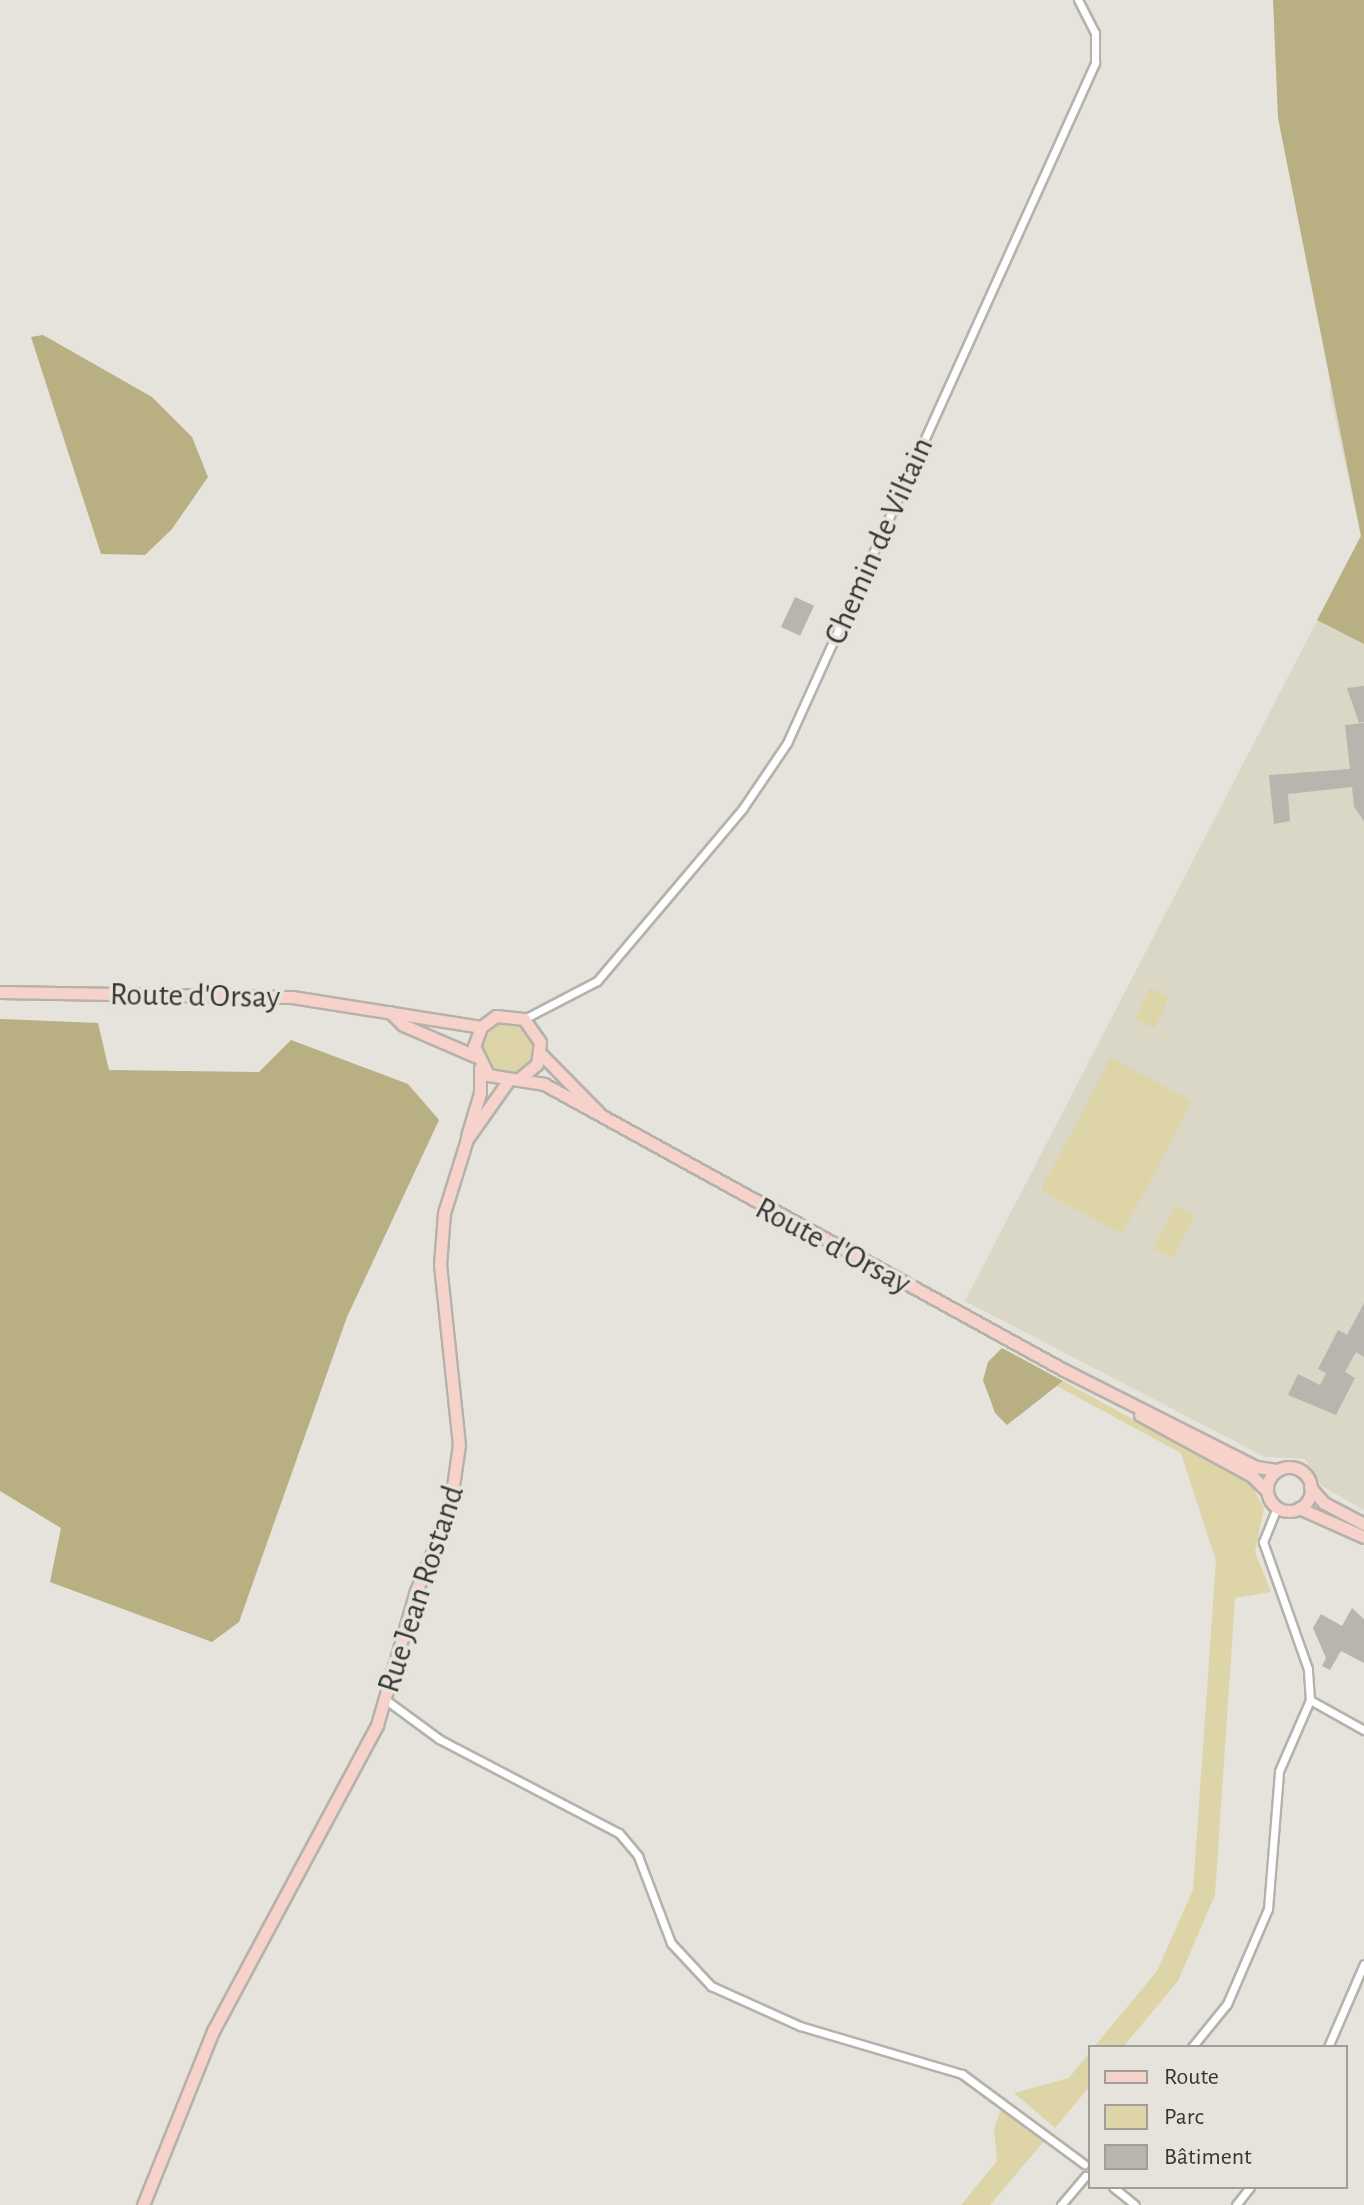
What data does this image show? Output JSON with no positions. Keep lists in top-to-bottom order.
{
  "streets": {
    "main road": ["Route d'Orsay", "Rue Jean Rostand"],
    "street": ["Chemin de Viltain"]
  },
  "crossings": [
    ["Chemin de Viltain", "Route d'Orsay"],
    ["Chemin de Viltain", "Rue Jean Rostand"],
    ["Route d'Orsay", "Rue Jean Rostand"]
  ],
  "legend": ["Route", "Parc", "Bâtiment"]
}
